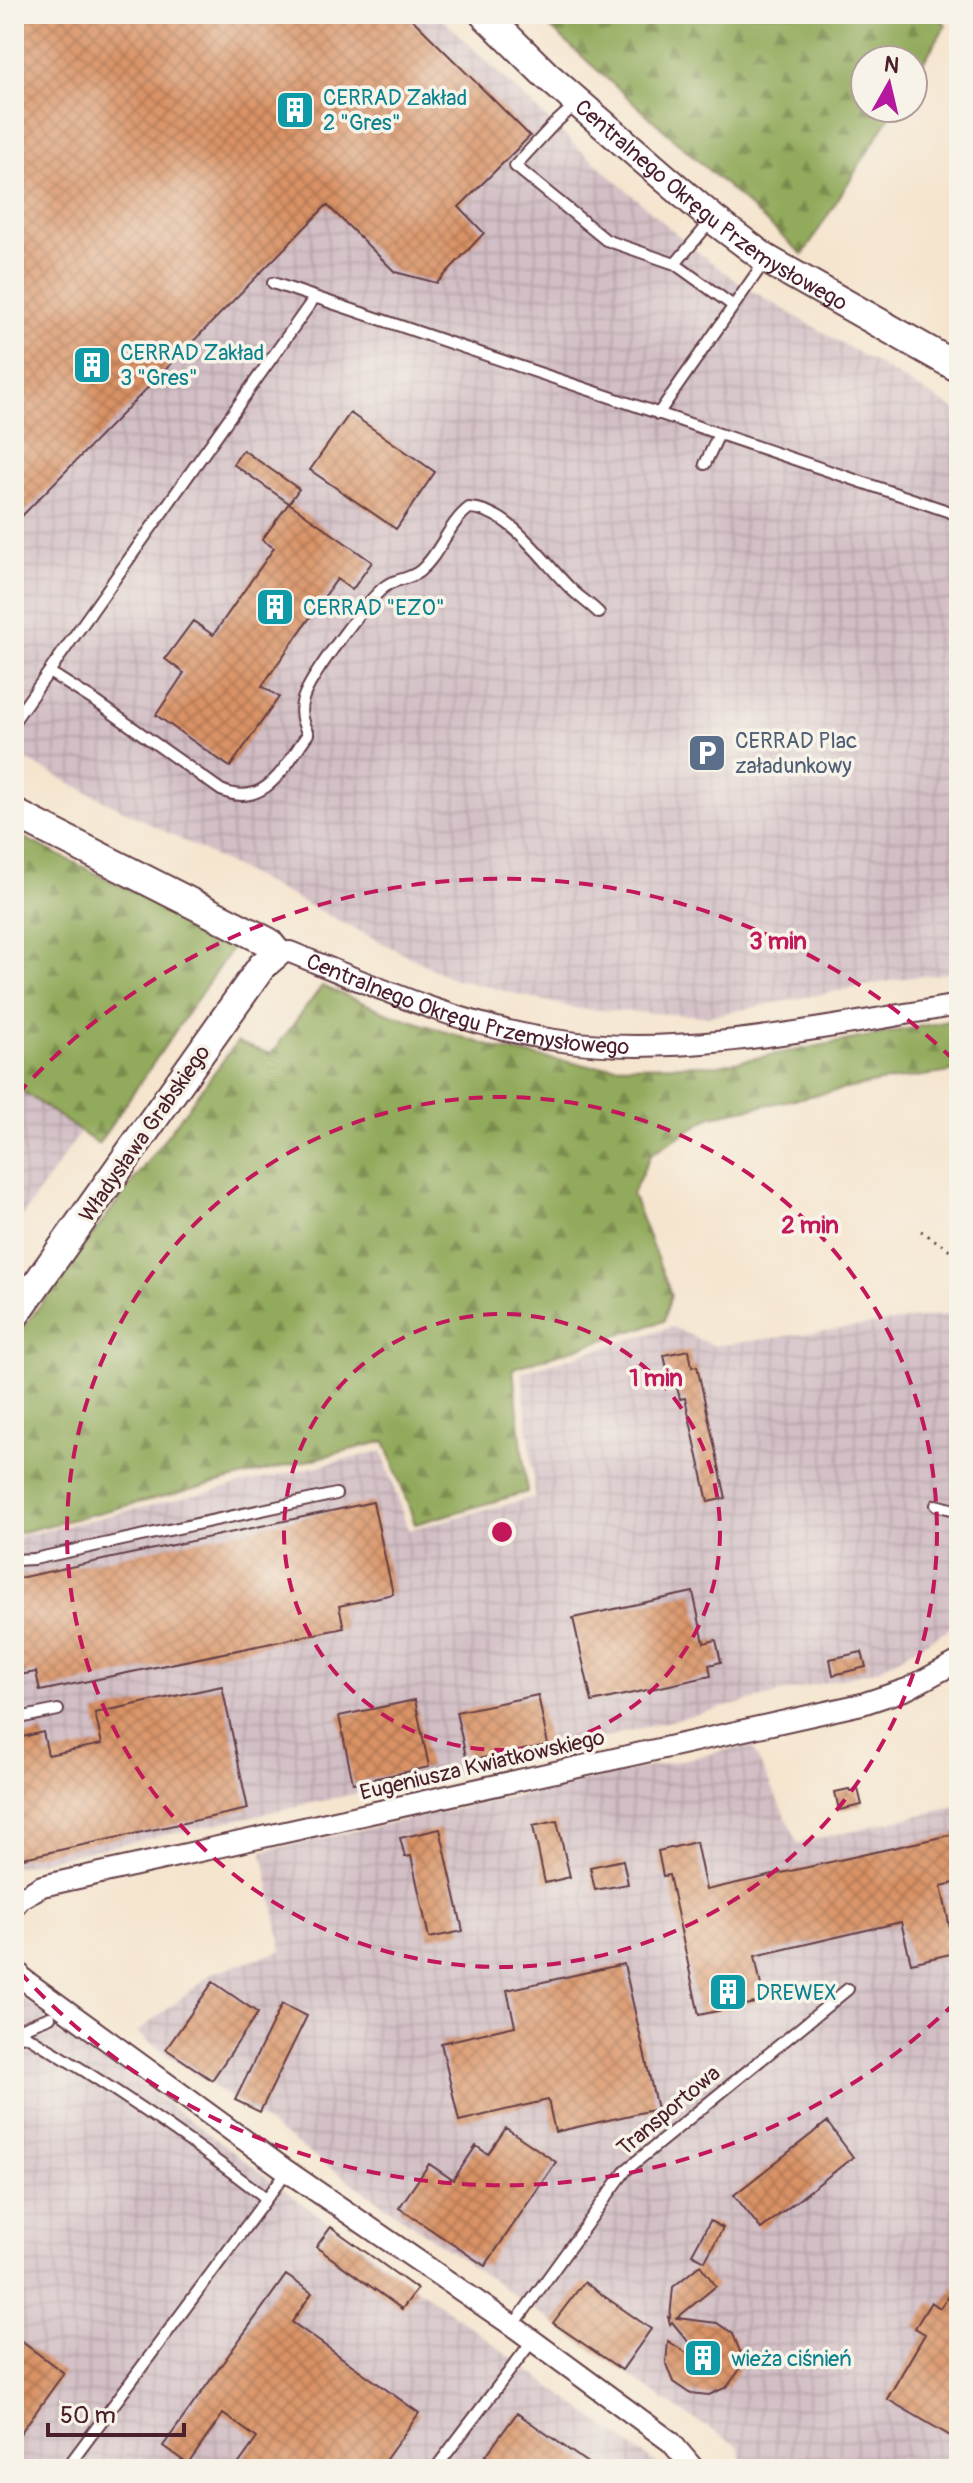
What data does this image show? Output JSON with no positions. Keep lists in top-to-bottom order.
{
  "streets": {
    "street": ["Centralnego Okręgu Przemysłowego", "Władysława Grabskiego", "Eugeniusza Kwiatkowskiego"],
    "lane": ["Transportowa"]
  },
  "crossings": [
    ["Centralnego Okręgu Przemysłowego", "Władysława Grabskiego"]
  ],
  "places": {
    "building": [
      "CERRAD Zakład 2 \"Gres\"",
      "CERRAD Zakład 3 \"Gres\"",
      "CERRAD \"EZO\"",
      "DREWEX",
      "wieża ciśnień"
    ],
    "parking": ["CERRAD Plac załadunkowy"]
  },
  "scale_bar": "50 m",
  "north": "top",
  "rings": ["3 min", "2 min", "1 min"]
}
